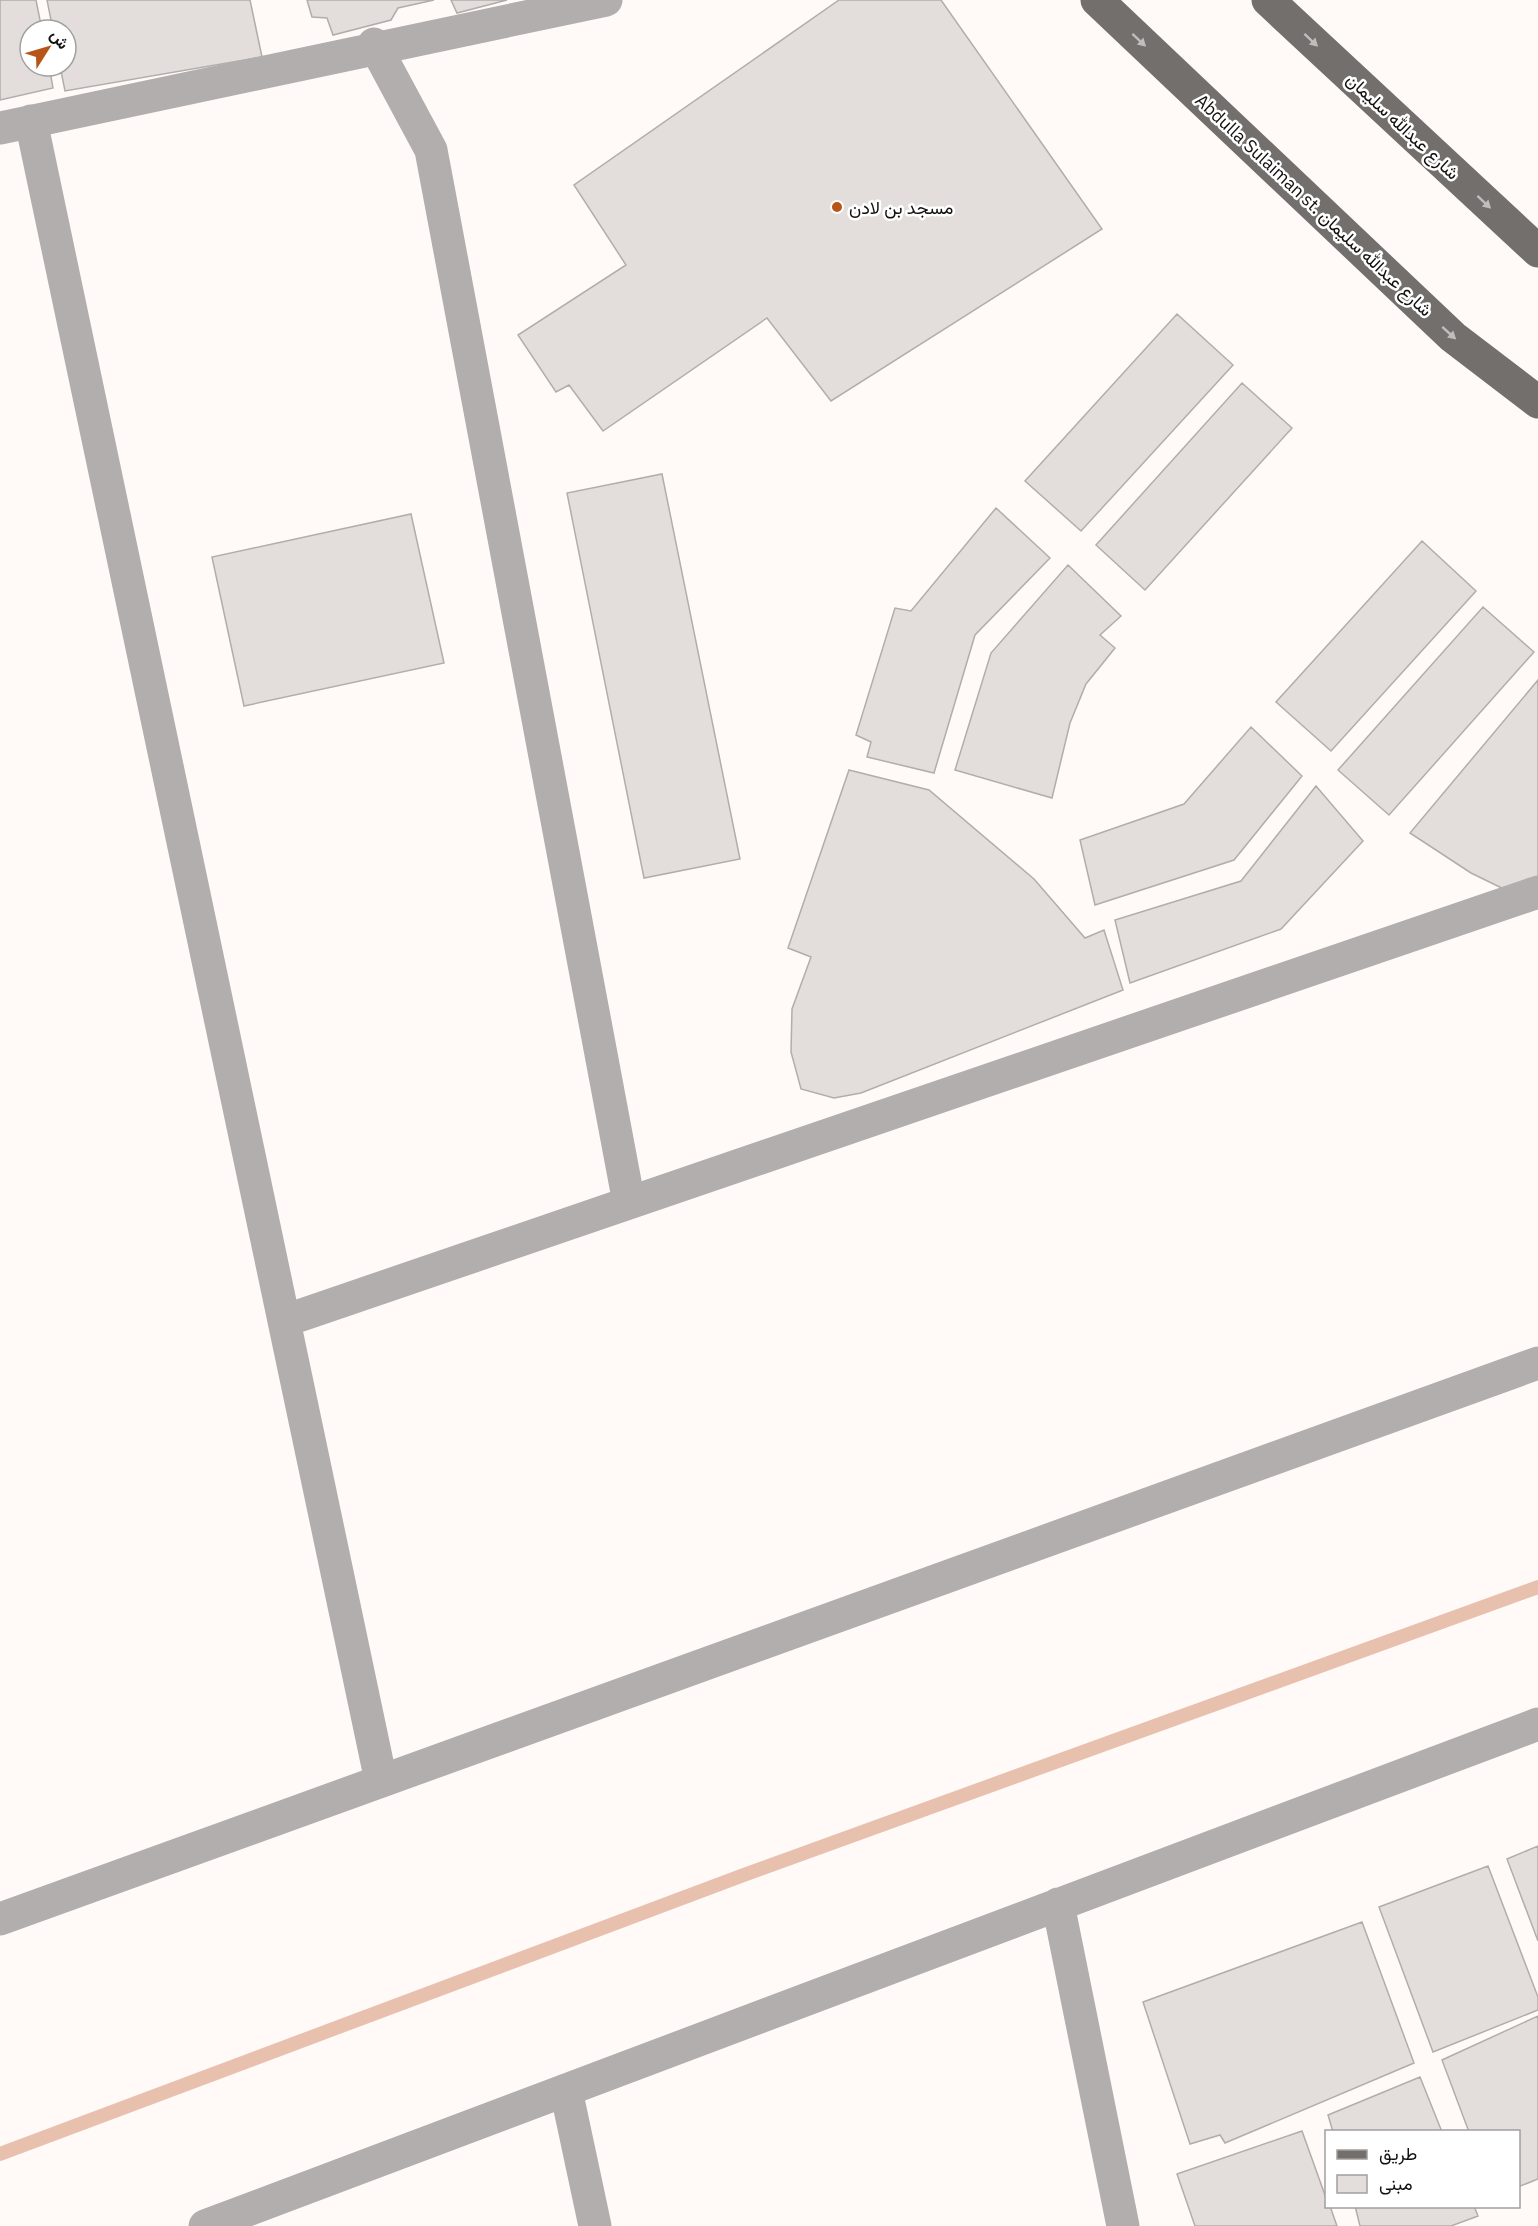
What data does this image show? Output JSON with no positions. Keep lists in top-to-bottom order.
{
  "streets": {
    "main road": ["شارع عبدالله سليمان", "Abdulla Sulaiman st. شارع عبدالله سليمان"]
  },
  "one_way": ["شارع عبدالله سليمان", "Abdulla Sulaiman st. شارع عبدالله سليمان"],
  "places": ["مسجد بن لادن"],
  "legend": ["طريق", "مبنى"],
  "north": "top right"
}
